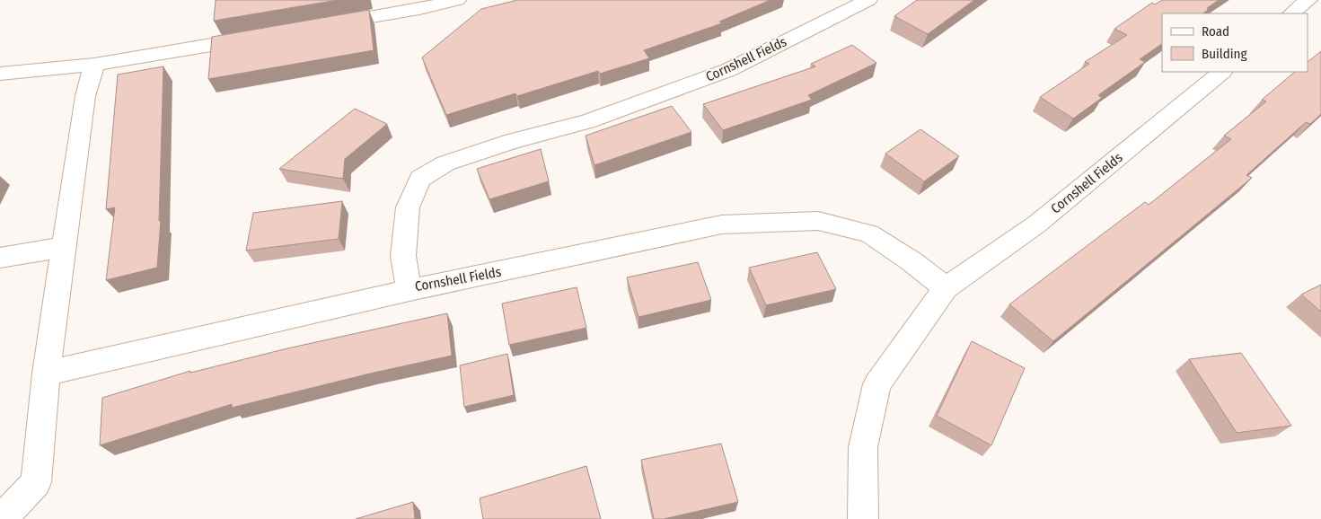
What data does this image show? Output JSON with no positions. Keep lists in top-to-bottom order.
{
  "streets": {
    "street": ["Cornshell Fields"]
  },
  "legend": ["Road", "Building"]
}
